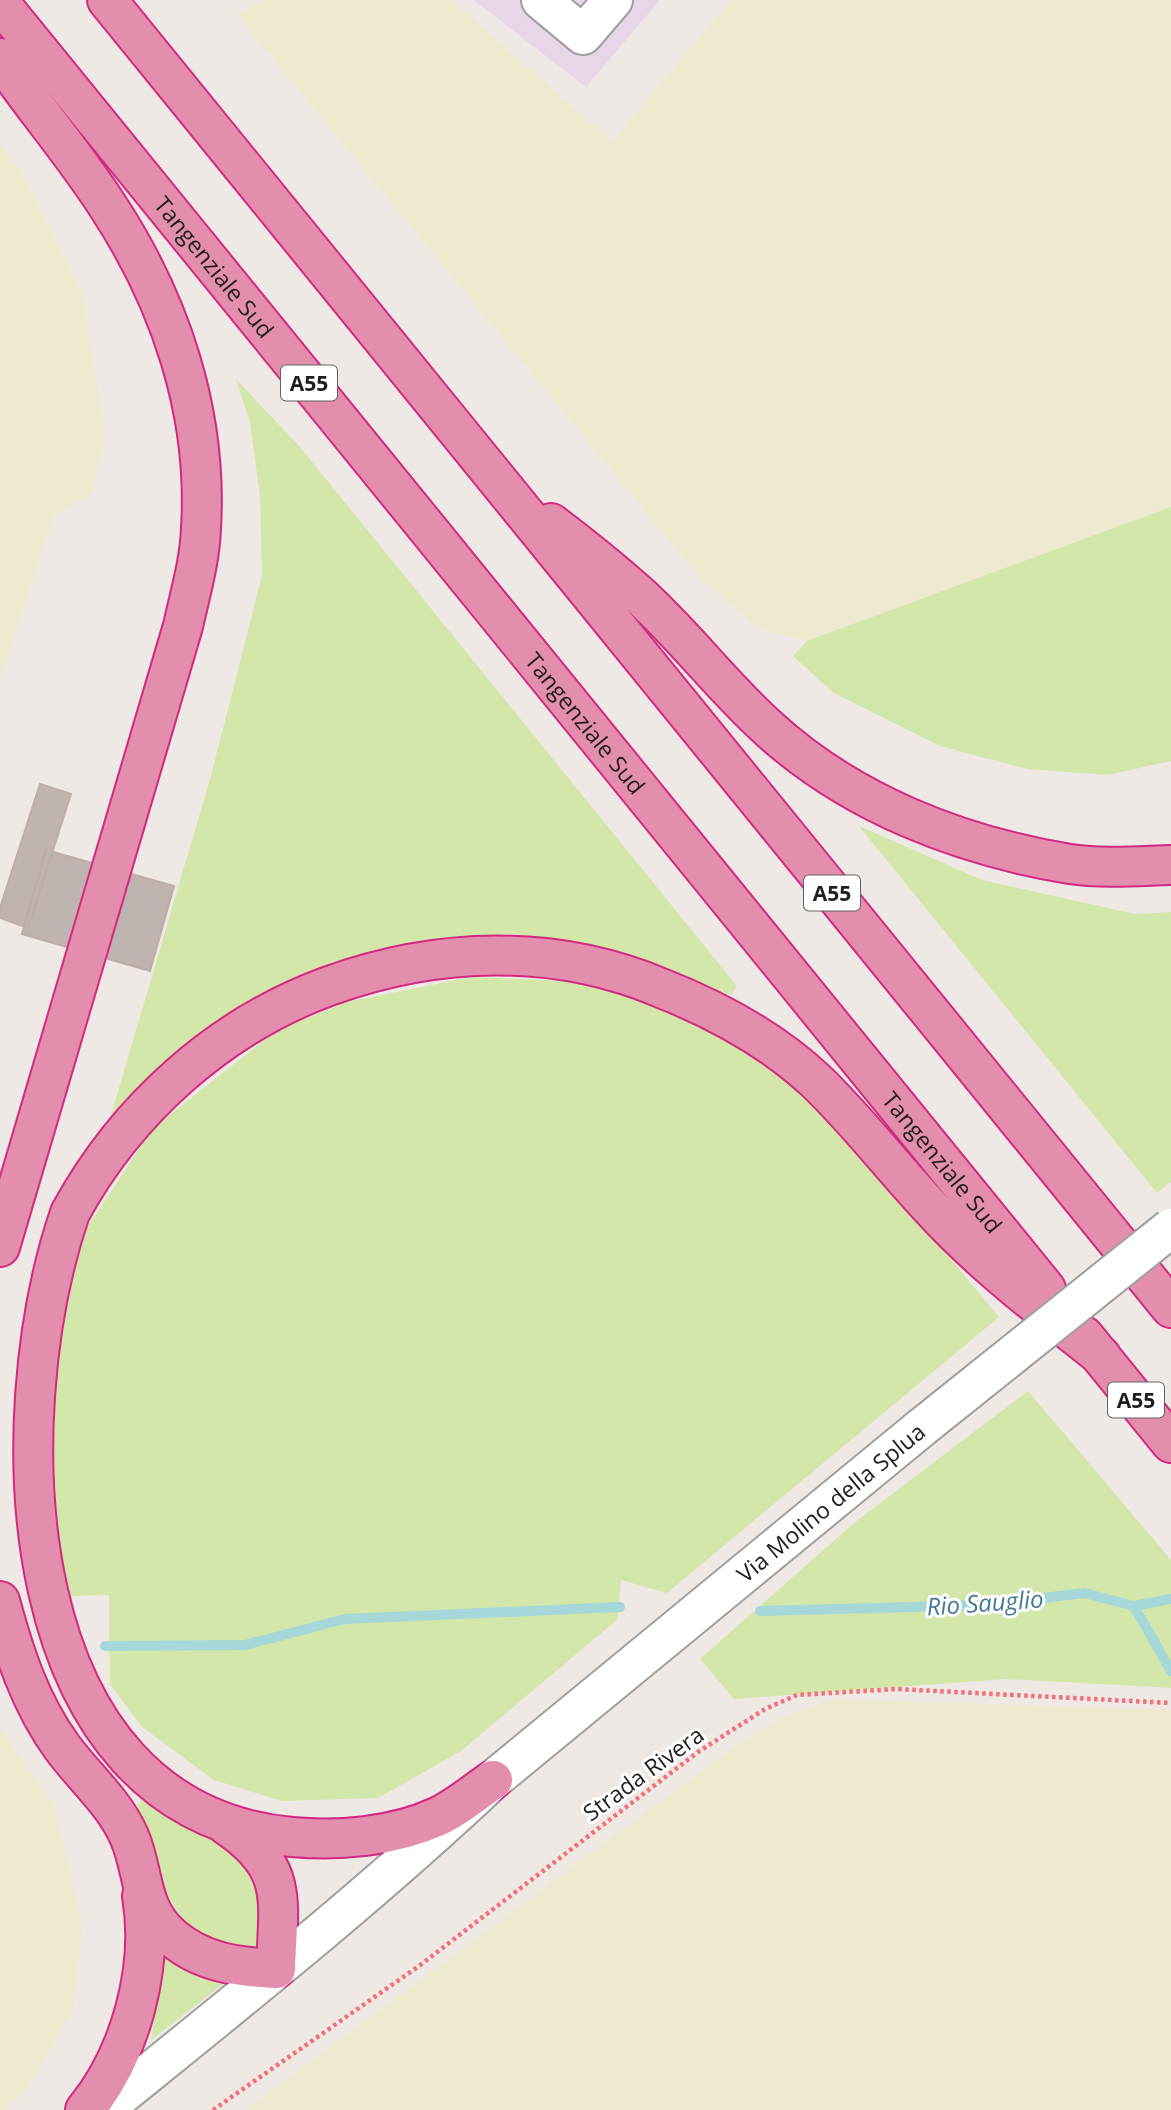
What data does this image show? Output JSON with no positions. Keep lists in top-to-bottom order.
{
  "streets": {
    "highway": ["Tangenziale Sud", "A55"],
    "street": ["Via Molino della Splua"],
    "path": ["Strada Rivera"]
  },
  "water": ["Rio Sauglio"]
}
